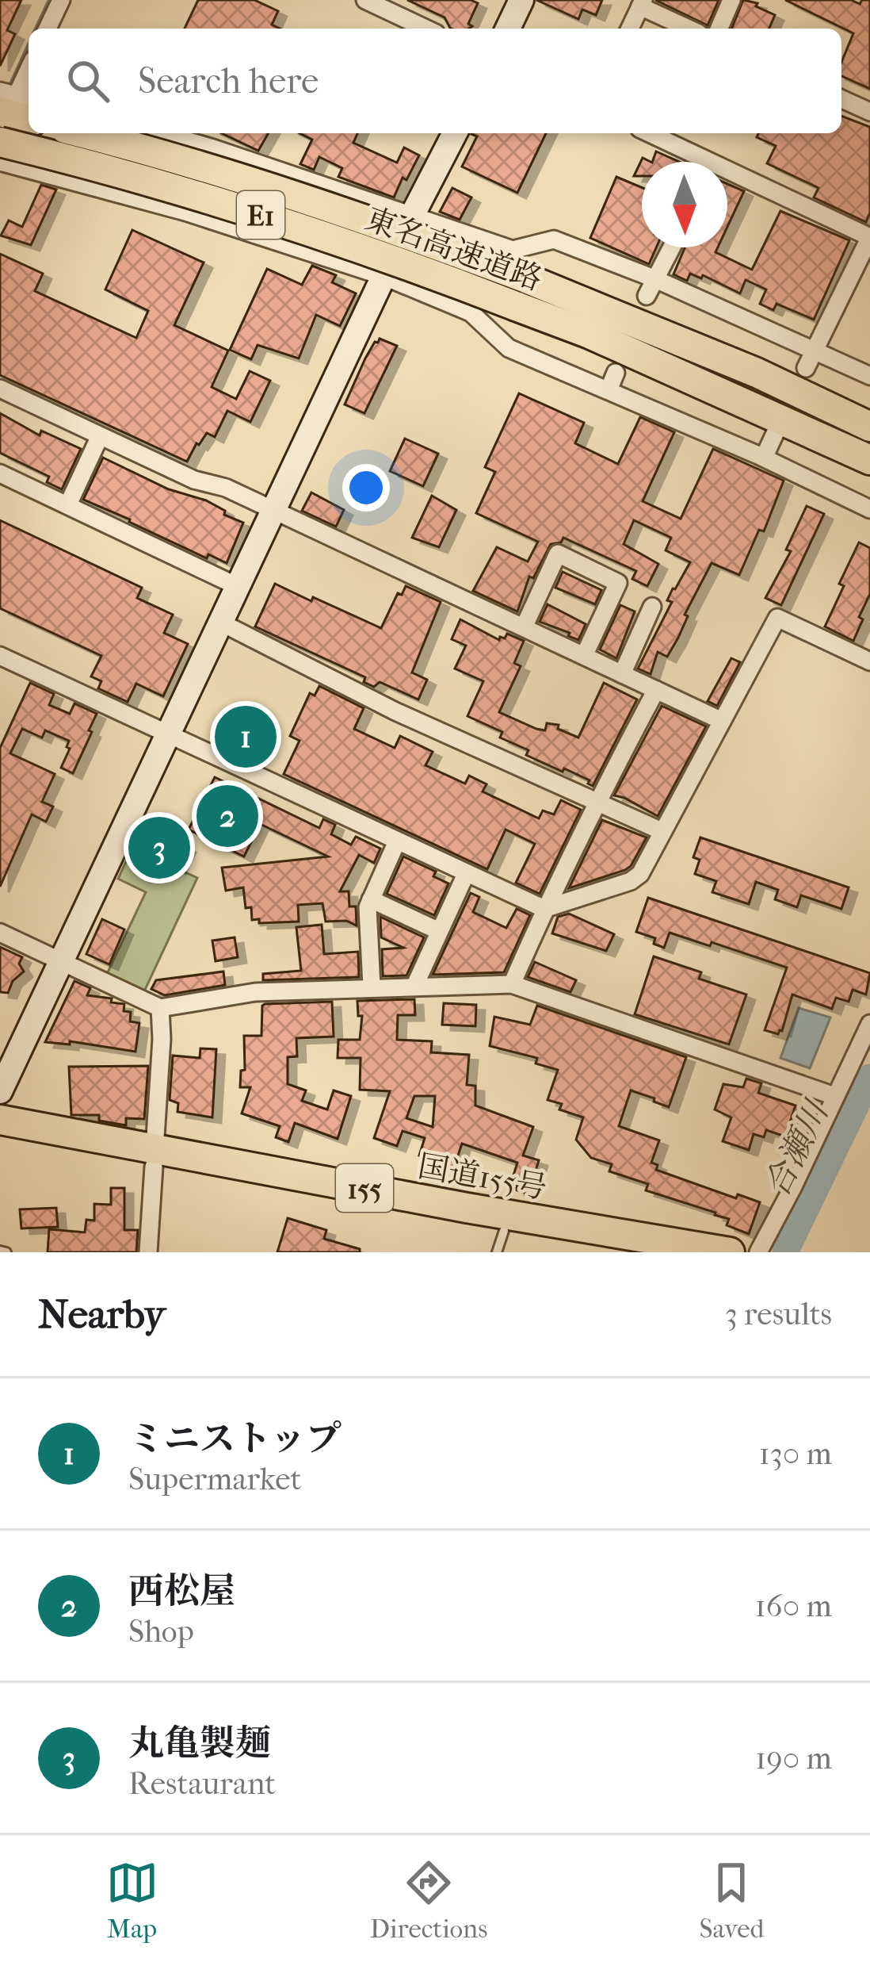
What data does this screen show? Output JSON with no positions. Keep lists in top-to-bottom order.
{
  "streets": {
    "highway": [
      "E1",
      "東名高速道路",
      "国道155号",
      "155"
    ]
  },
  "water": ["合瀬川"],
  "north": "bottom",
  "page": {
    "search": "Search here",
    "pins": ["1", "2", "3"],
    "heading": ["Nearby", "3 results"],
    "list": [
      {
        "mark": "1",
        "name": "ミニストップ",
        "note": "Supermarket",
        "value": "130 m"
      },
      {
        "mark": "2",
        "name": "西松屋",
        "note": "Shop",
        "value": "160 m"
      },
      {
        "mark": "3",
        "name": "丸亀製麺",
        "note": "Restaurant",
        "value": "190 m"
      }
    ],
    "nav": ["Map", "Directions", "Saved"]
  }
}
